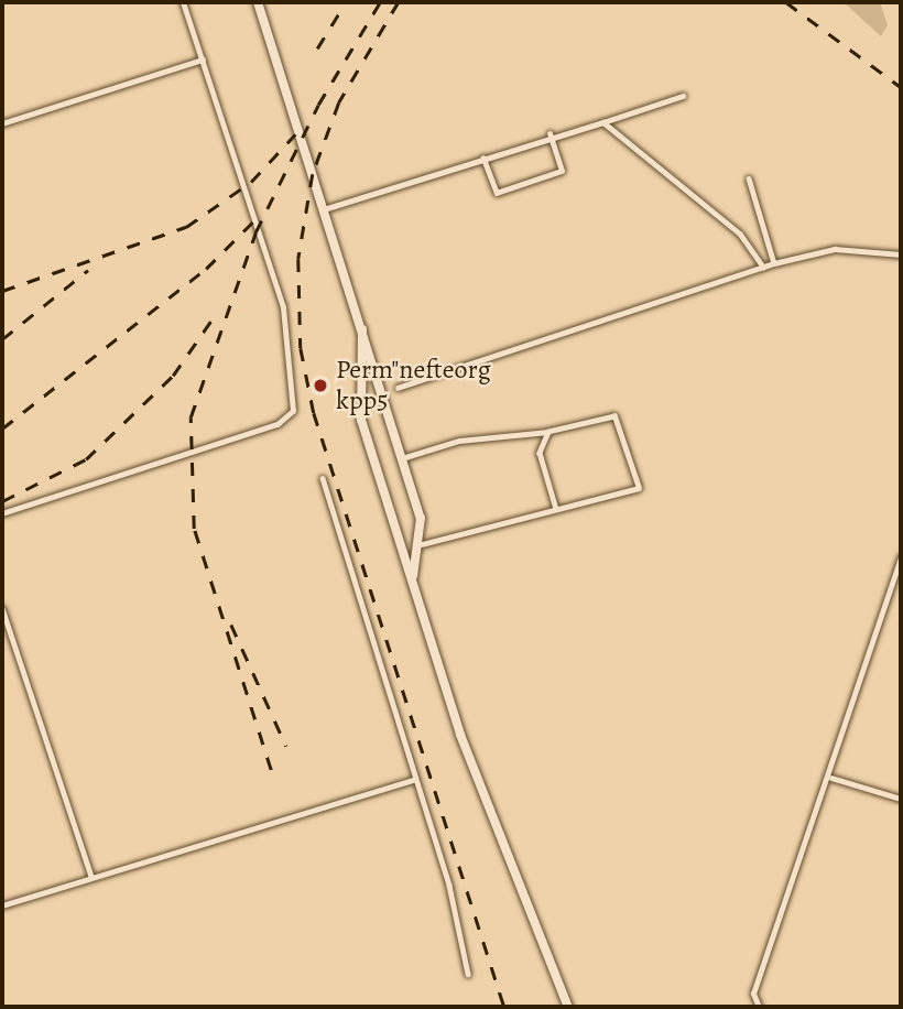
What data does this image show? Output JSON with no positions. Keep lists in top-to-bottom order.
{
  "places": ["Perm\"nefteorg kpp5"]
}
